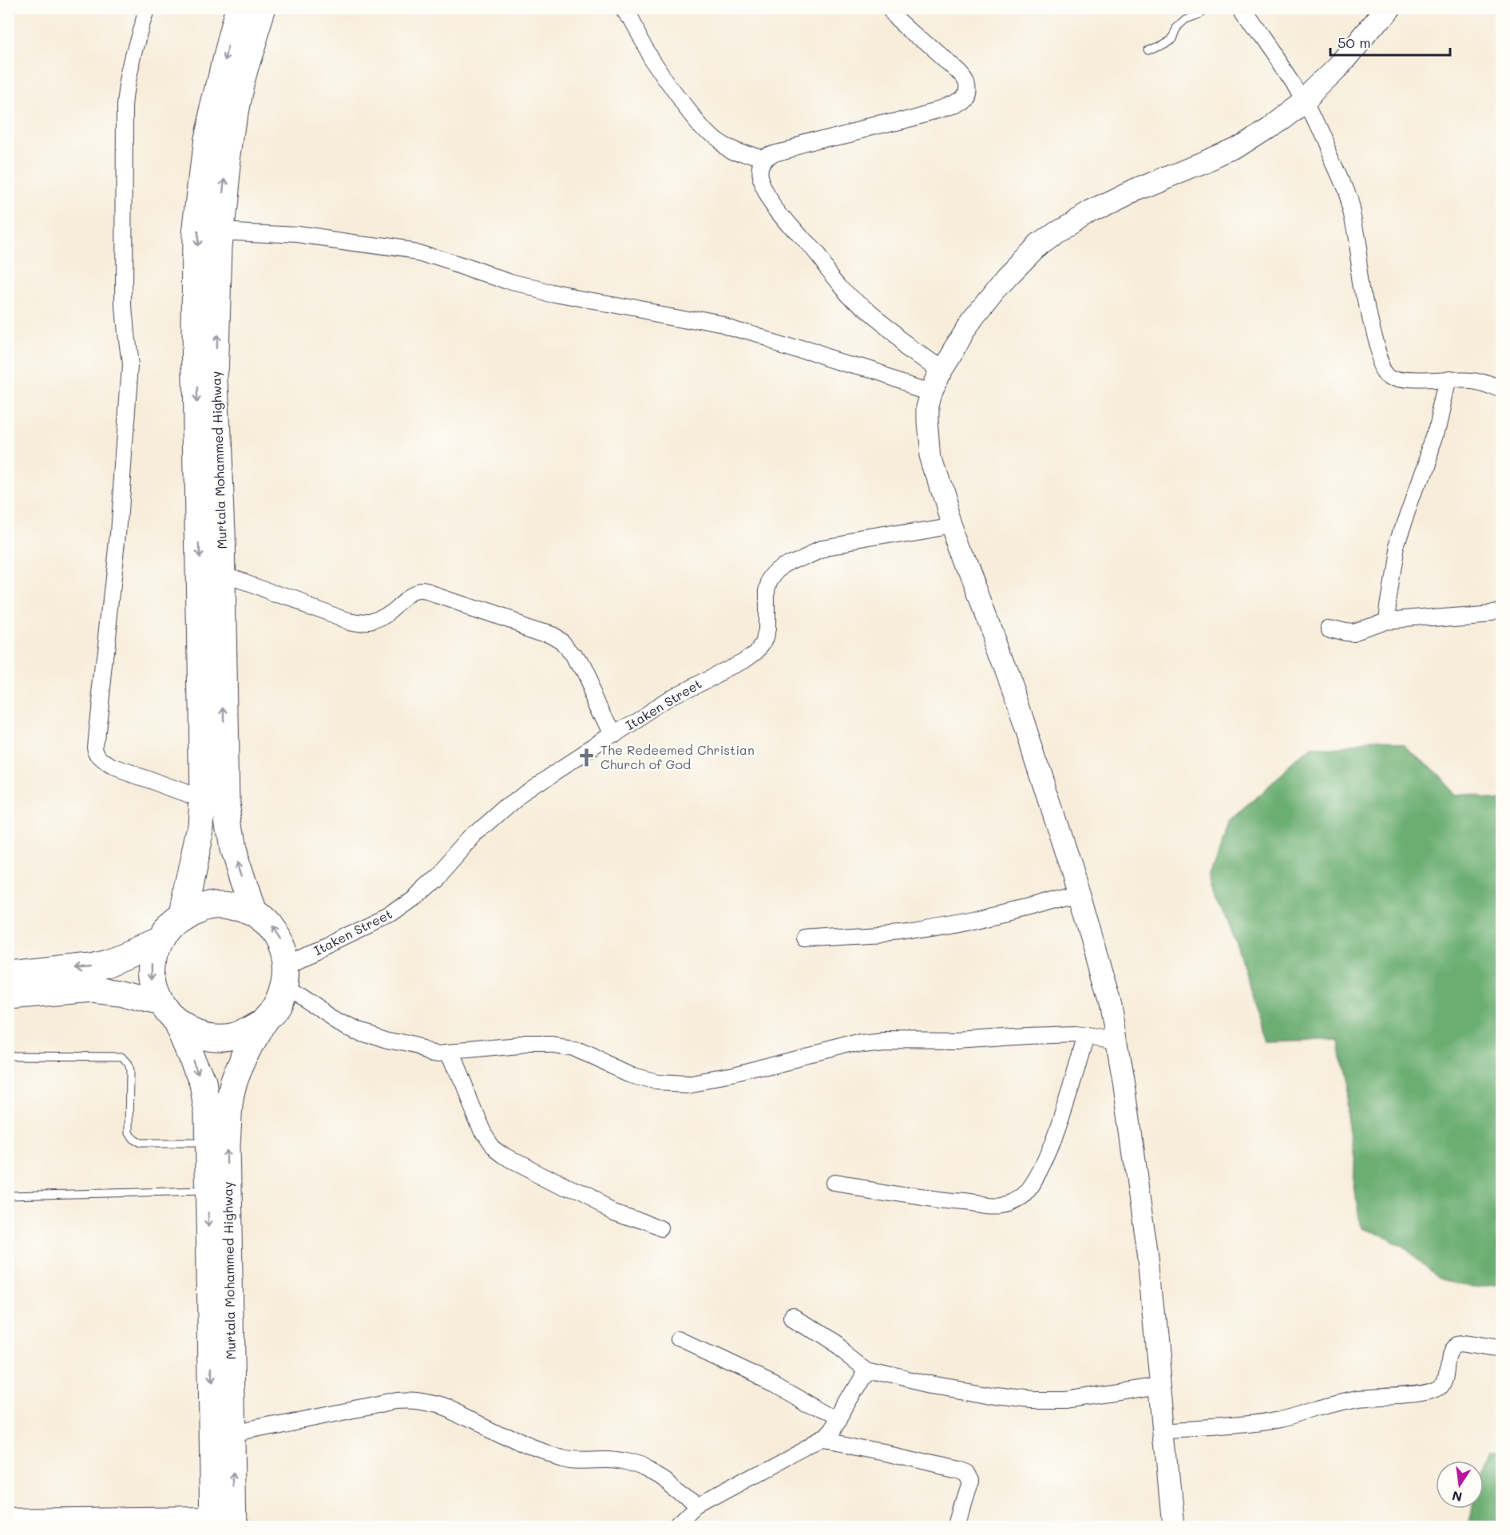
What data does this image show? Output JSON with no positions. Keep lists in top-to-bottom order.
{
  "streets": {
    "highway": ["Murtala Mohammed Highway"],
    "street": ["Itaken Street"]
  },
  "crossings": [
    ["Murtala Mohammed Highway", "Itaken Street"]
  ],
  "places": {
    "church": ["The Redeemed Christian Church of God"]
  },
  "scale_bar": "50 m",
  "north": "bottom"
}
